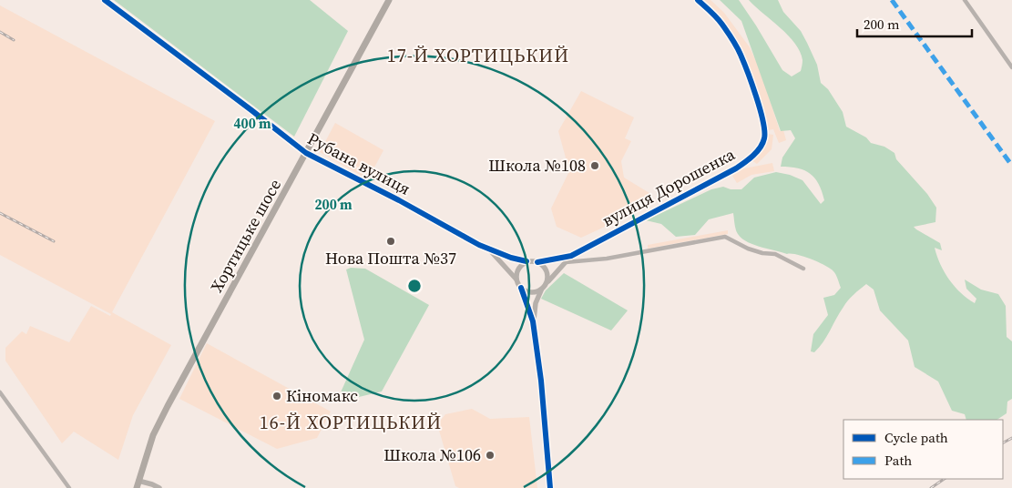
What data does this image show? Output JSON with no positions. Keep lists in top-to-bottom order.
{
  "streets": {
    "main road": ["Хортицьке шосе"],
    "street": ["Рубана вулиця", "вулиця Дорошенка"]
  },
  "crossings": [
    ["Рубана вулиця", "вулиця Дорошенка"],
    ["Рубана вулиця", "Хортицьке шосе"]
  ],
  "districts": ["17-Й ХОРТИЦЬКИЙ", "16-Й ХОРТИЦЬКИЙ"],
  "places": [
    "Школа №108",
    "Нова Пошта №37",
    "Кіномакс",
    "Школа №106"
  ],
  "legend": ["Cycle path", "Path"],
  "scale_bar": "200 m",
  "rings": ["400 m", "200 m"]
}
